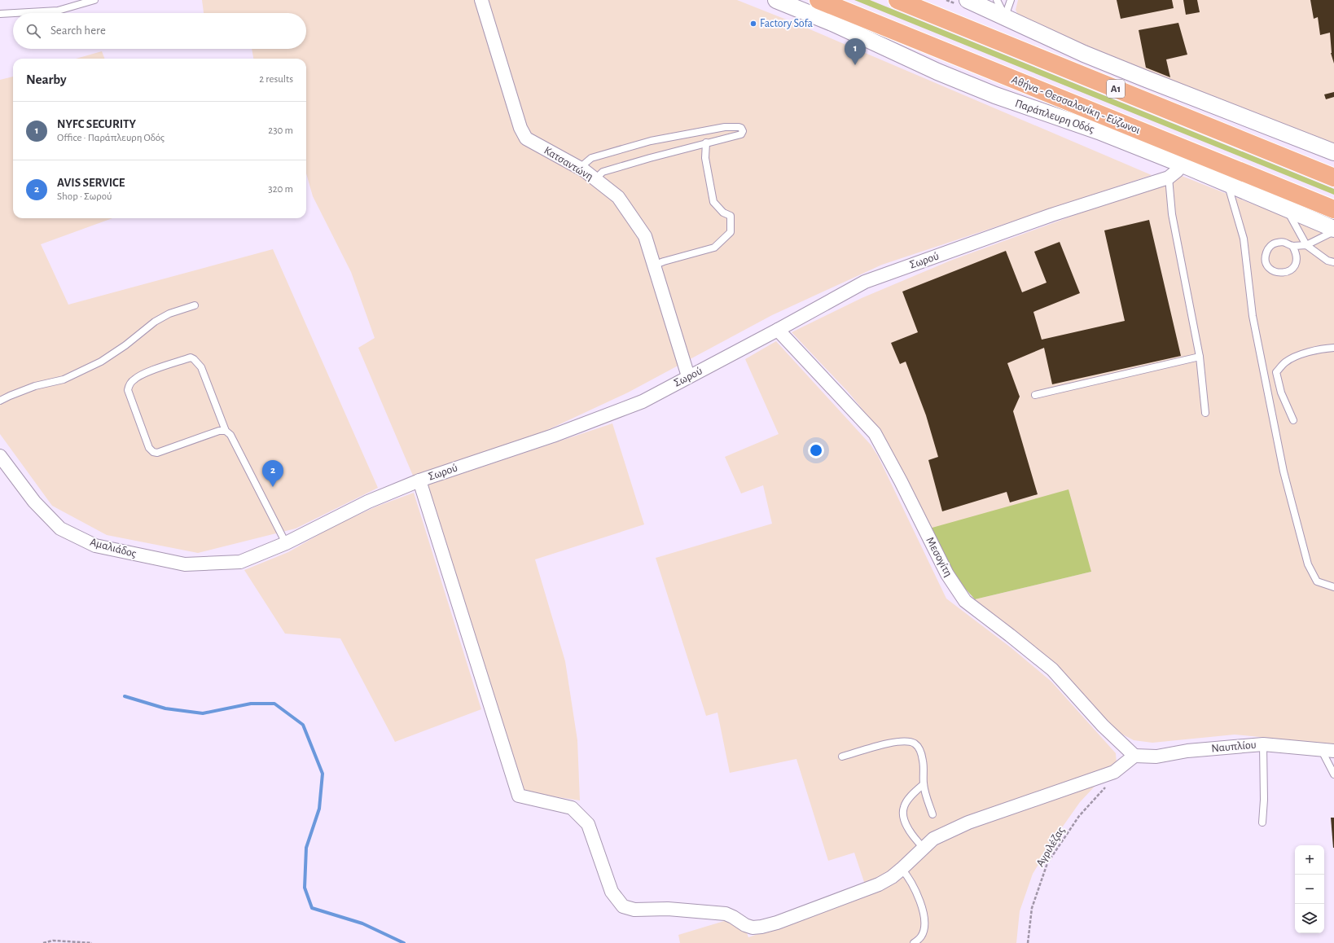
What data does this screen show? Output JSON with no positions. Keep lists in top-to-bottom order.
{
  "streets": {
    "highway": ["Α1", "Αθήνα - Θεσσαλονίκη - Εύζωνοι"],
    "street": [
      "Παράπλευρη Οδός",
      "Κατσαντώνη",
      "Σωρού",
      "Αμαλιάδος",
      "Μεσογίτη",
      "Ναυπλίου"
    ],
    "path": ["Αγριλέζας"]
  },
  "crossings": [
    ["Παράπλευρη Οδός", "Σωρού"],
    ["Κατσαντώνη", "Σωρού"],
    ["Σωρού", "Αμαλιάδος"],
    ["Σωρού", "Μεσογίτη"],
    ["Μεσογίτη", "Ναυπλίου"]
  ],
  "places": ["Factory Sofa"],
  "page": {
    "search": "Search here",
    "pins": ["1", "2"],
    "heading": ["Nearby", "2 results"],
    "list": [
      {
        "mark": "1",
        "name": "NYFC SECURITY",
        "note": "Office · Παράπλευρη Οδός",
        "value": "230 m"
      },
      {
        "mark": "2",
        "name": "AVIS SERVICE",
        "note": "Shop · Σωρού",
        "value": "320 m"
      }
    ],
    "map_buttons": ["+", "−"]
  }
}
